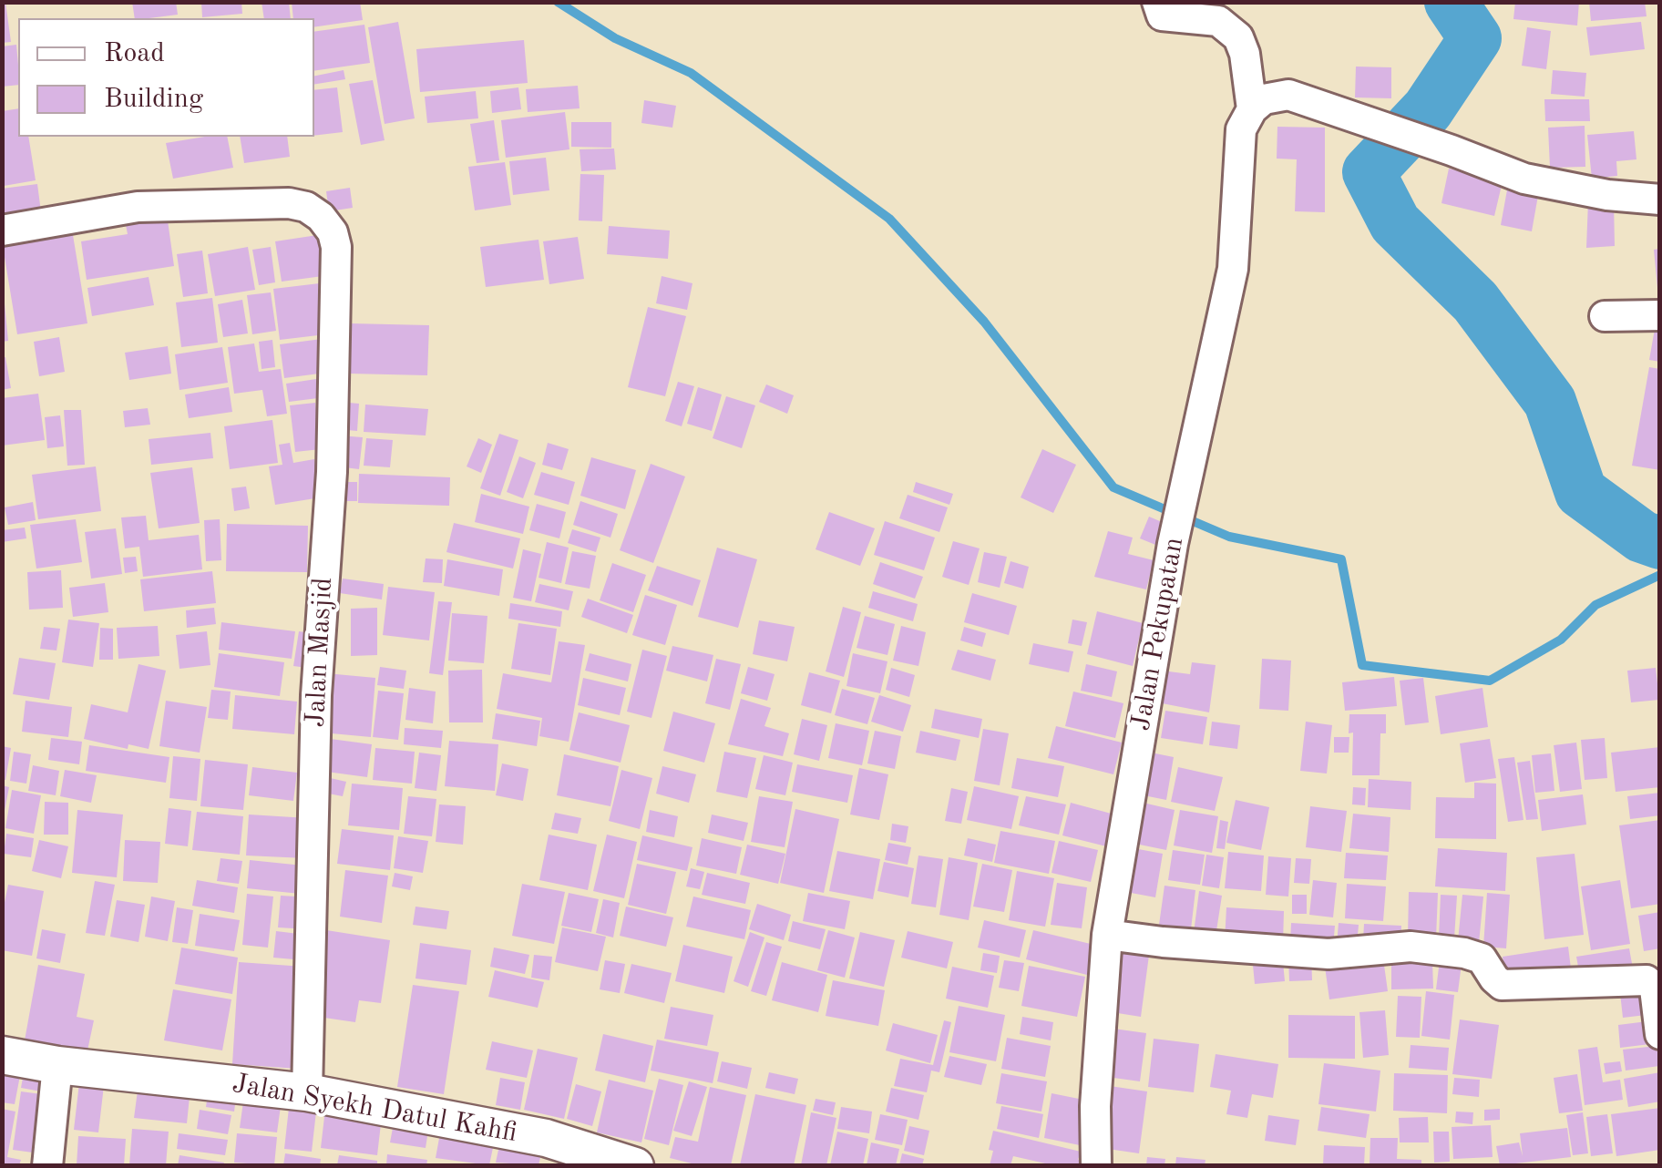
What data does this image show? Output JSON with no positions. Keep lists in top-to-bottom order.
{
  "streets": {
    "street": ["Jalan Pekupatan", "Jalan Masjid", "Jalan Syekh Datul Kahfi"]
  },
  "crossings": [
    ["Jalan Masjid", "Jalan Syekh Datul Kahfi"]
  ],
  "legend": ["Road", "Building"]
}
